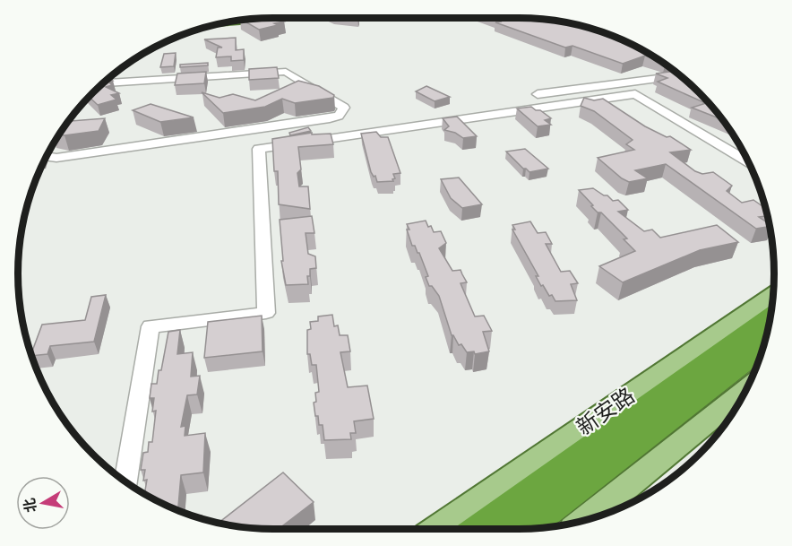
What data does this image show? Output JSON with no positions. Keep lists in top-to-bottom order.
{
  "streets": {
    "main road": ["新安路"]
  },
  "north": "left"
}
